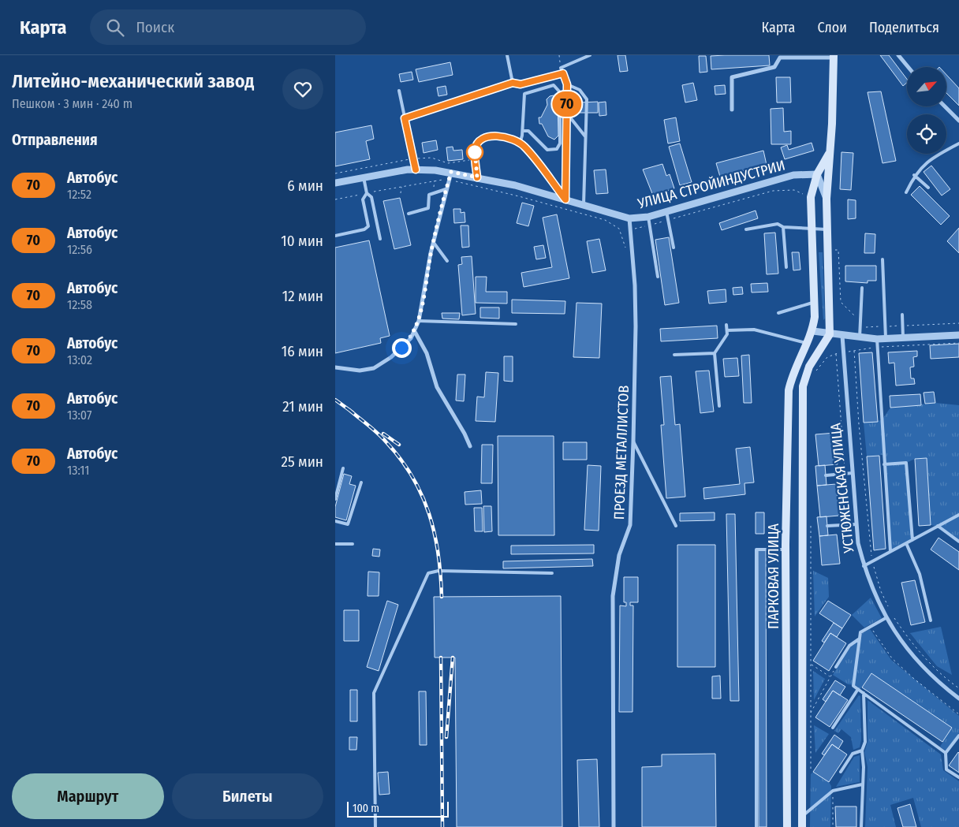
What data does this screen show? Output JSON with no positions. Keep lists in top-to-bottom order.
{
  "streets": {
    "main road": ["ПАРКОВАЯ УЛИЦА"],
    "street": ["УЛИЦА СТРОЙИНДУСТРИИ", "ПРОЕЗД МЕТАЛЛИСТОВ", "УСТЮЖЕНСКАЯ УЛИЦА"]
  },
  "crossings": [
    ["УЛИЦА СТРОЙИНДУСТРИИ", "ПРОЕЗД МЕТАЛЛИСТОВ"]
  ],
  "lines": ["bus line 70"],
  "scale_bar": "100 m",
  "north": "top right",
  "page": {
    "header": "Карта",
    "search": "Поиск",
    "nav": ["Карта", "Слои", "Поделиться"],
    "heading": [
      ["Литейно-механический завод", "Пешком · 3 мин · 240 m"],
      "Отправления"
    ],
    "on_map": "70",
    "list": [
      {
        "mark": "70",
        "name": "Автобус",
        "note": "12:52",
        "value": "6 мин"
      },
      {
        "mark": "70",
        "name": "Автобус",
        "note": "12:56",
        "value": "10 мин"
      },
      {
        "mark": "70",
        "name": "Автобус",
        "note": "12:58",
        "value": "12 мин"
      },
      {
        "mark": "70",
        "name": "Автобус",
        "note": "13:02",
        "value": "16 мин"
      },
      {
        "mark": "70",
        "name": "Автобус",
        "note": "13:07",
        "value": "21 мин"
      },
      {
        "mark": "70",
        "name": "Автобус",
        "note": "13:11",
        "value": "25 мин"
      }
    ],
    "buttons": ["Маршрут", "Билеты"],
    "scale": "100 m"
  }
}
